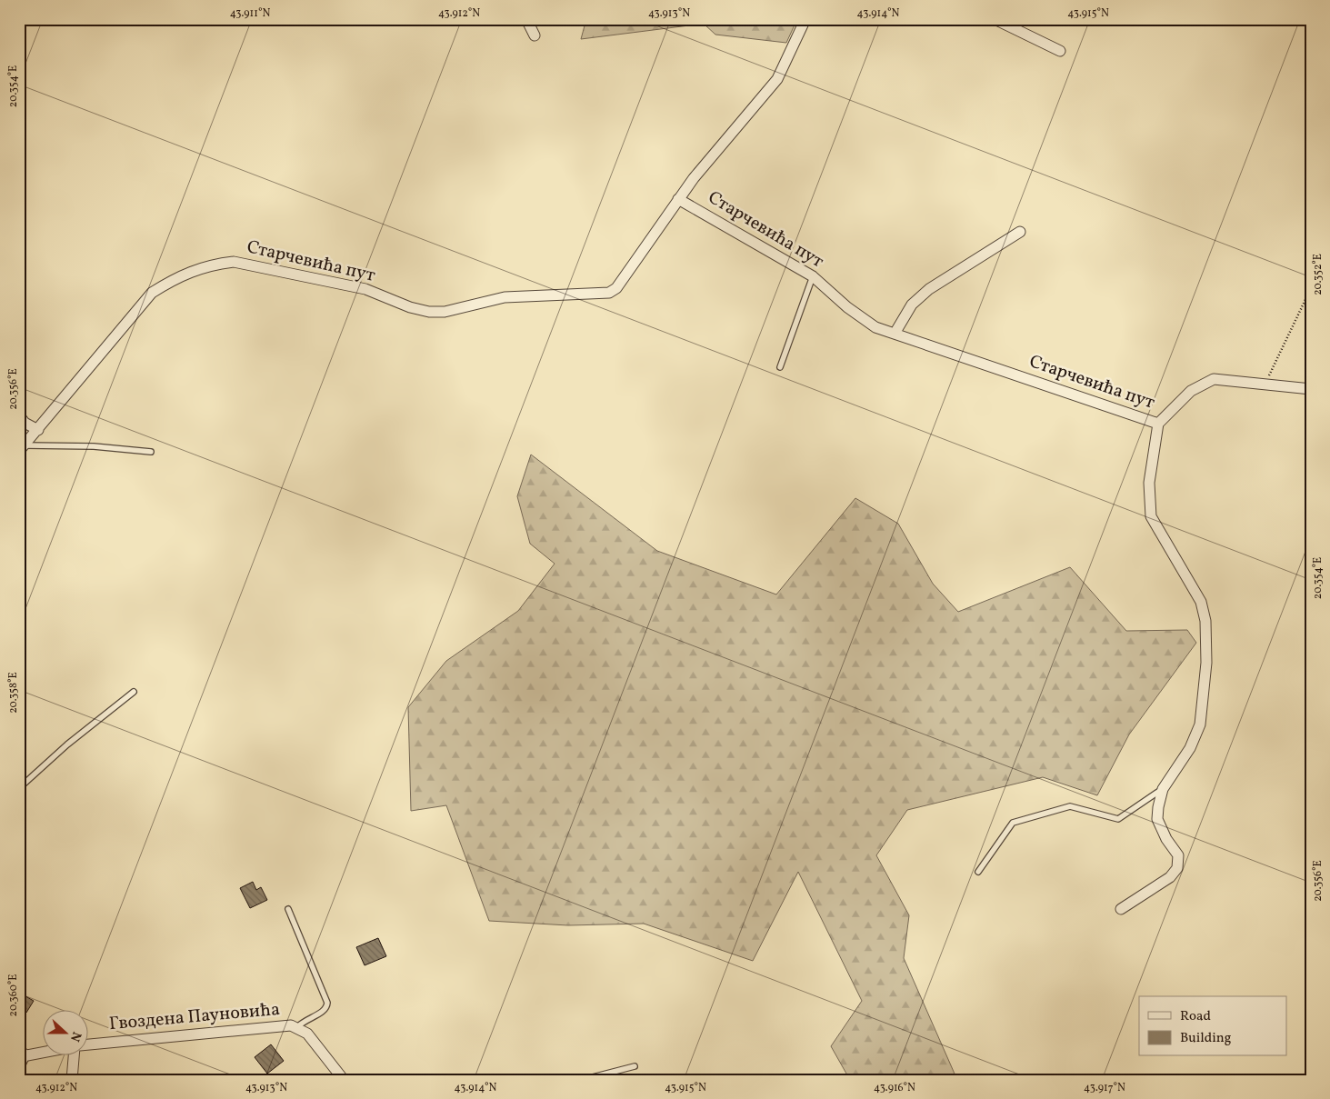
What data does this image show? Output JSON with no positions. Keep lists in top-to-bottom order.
{
  "streets": {
    "street": ["Старчевића пут", "Гвоздена Пауновића"]
  },
  "legend": ["Road", "Building"],
  "north": "right",
  "coordinates": [
    "43.911°N",
    "43.912°N",
    "43.913°N",
    "43.914°N",
    "43.915°N",
    "20.354°E",
    "20.352°E",
    "20.356°E",
    "20.358°E",
    "20.360°E",
    "43.916°N",
    "43.917°N"
  ]
}
